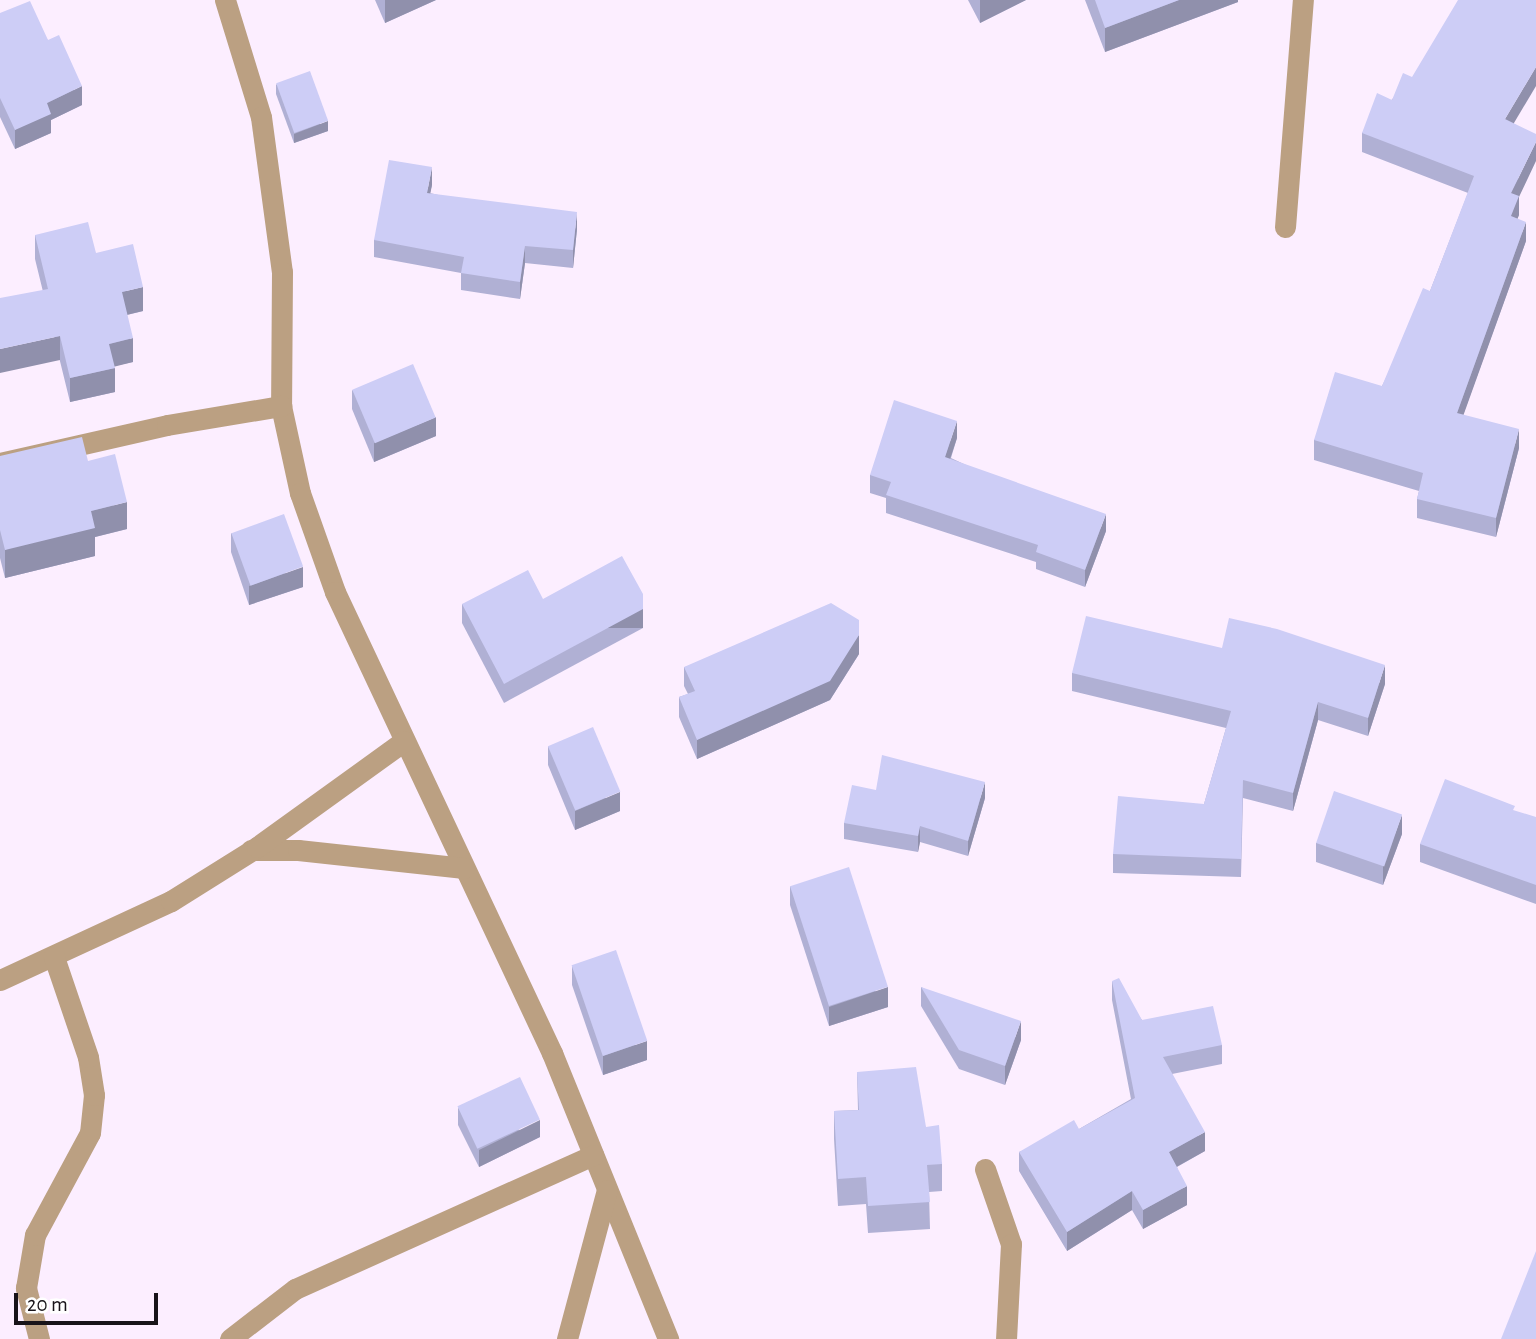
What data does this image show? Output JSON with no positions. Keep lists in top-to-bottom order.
{
  "scale_bar": "20 m"
}
